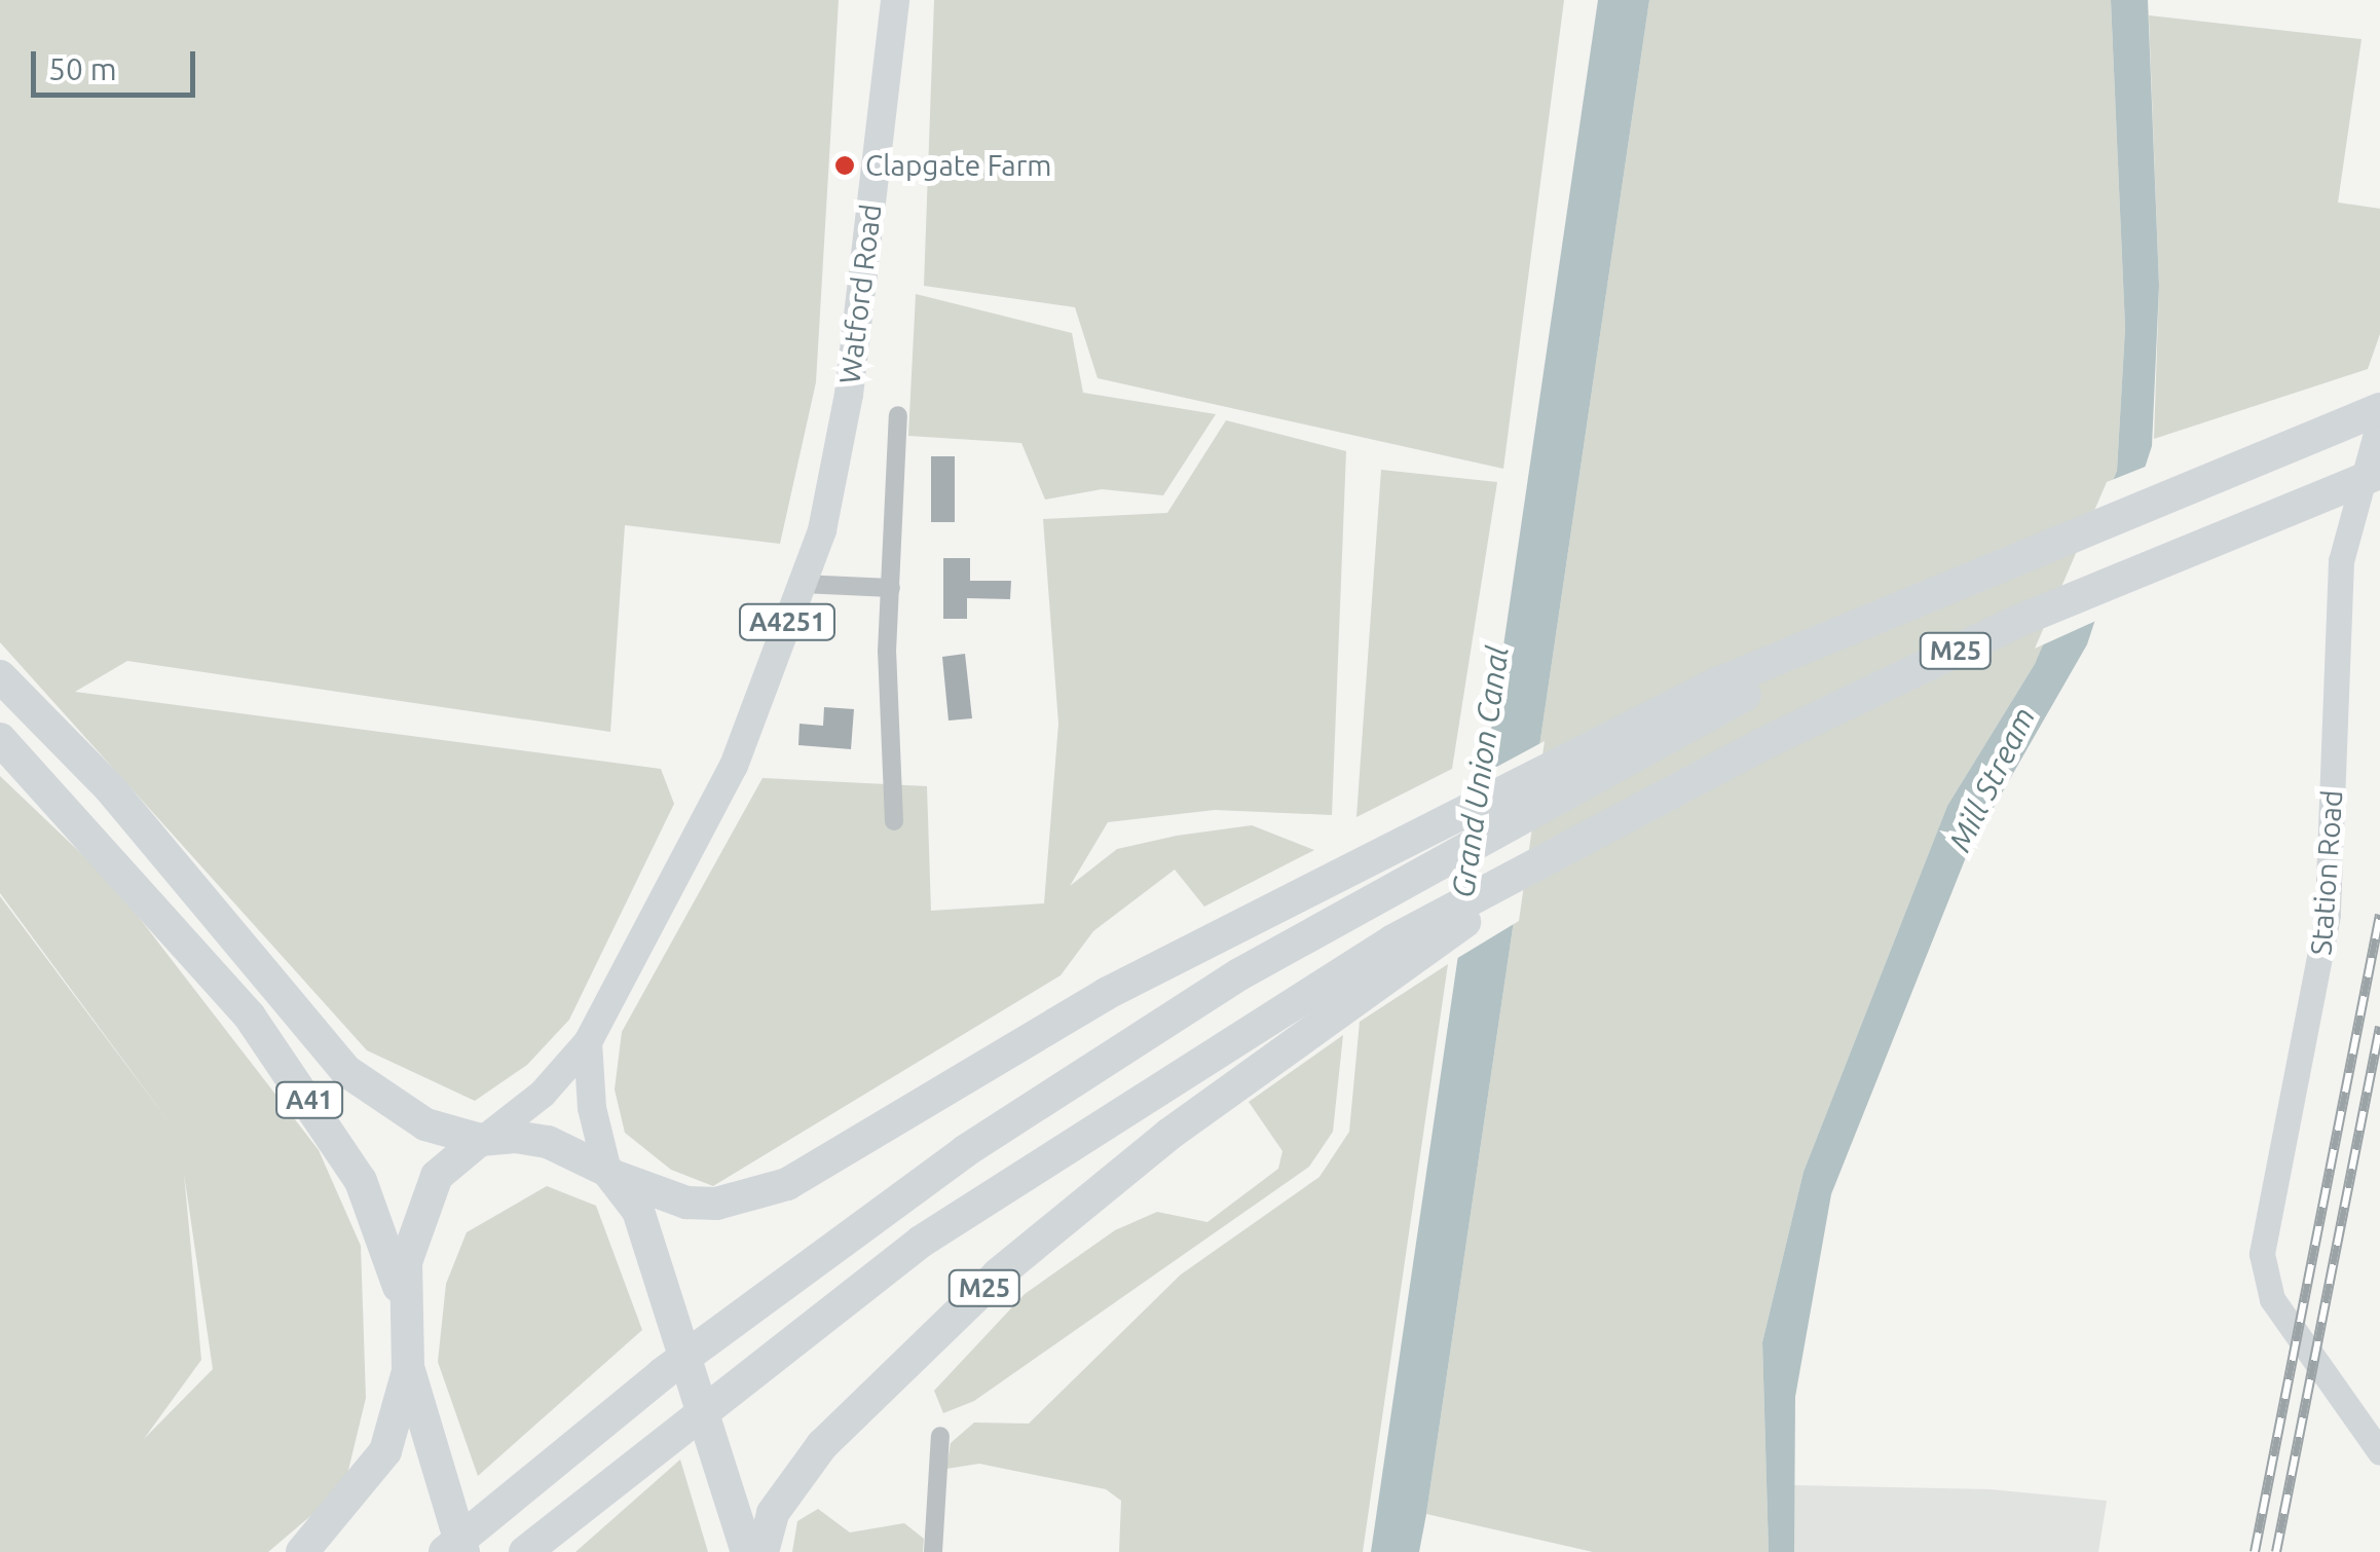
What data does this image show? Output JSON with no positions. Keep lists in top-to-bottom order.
{
  "streets": {
    "highway": ["M25", "A41"],
    "main road": ["Watford Road", "A4251"],
    "street": ["Station Road"]
  },
  "crossings": [
    ["Watford Road", "A41"]
  ],
  "water": ["Grand Union Canal", "Mill Stream"],
  "places": ["Clapgate Farm"],
  "scale_bar": "50 m"
}
